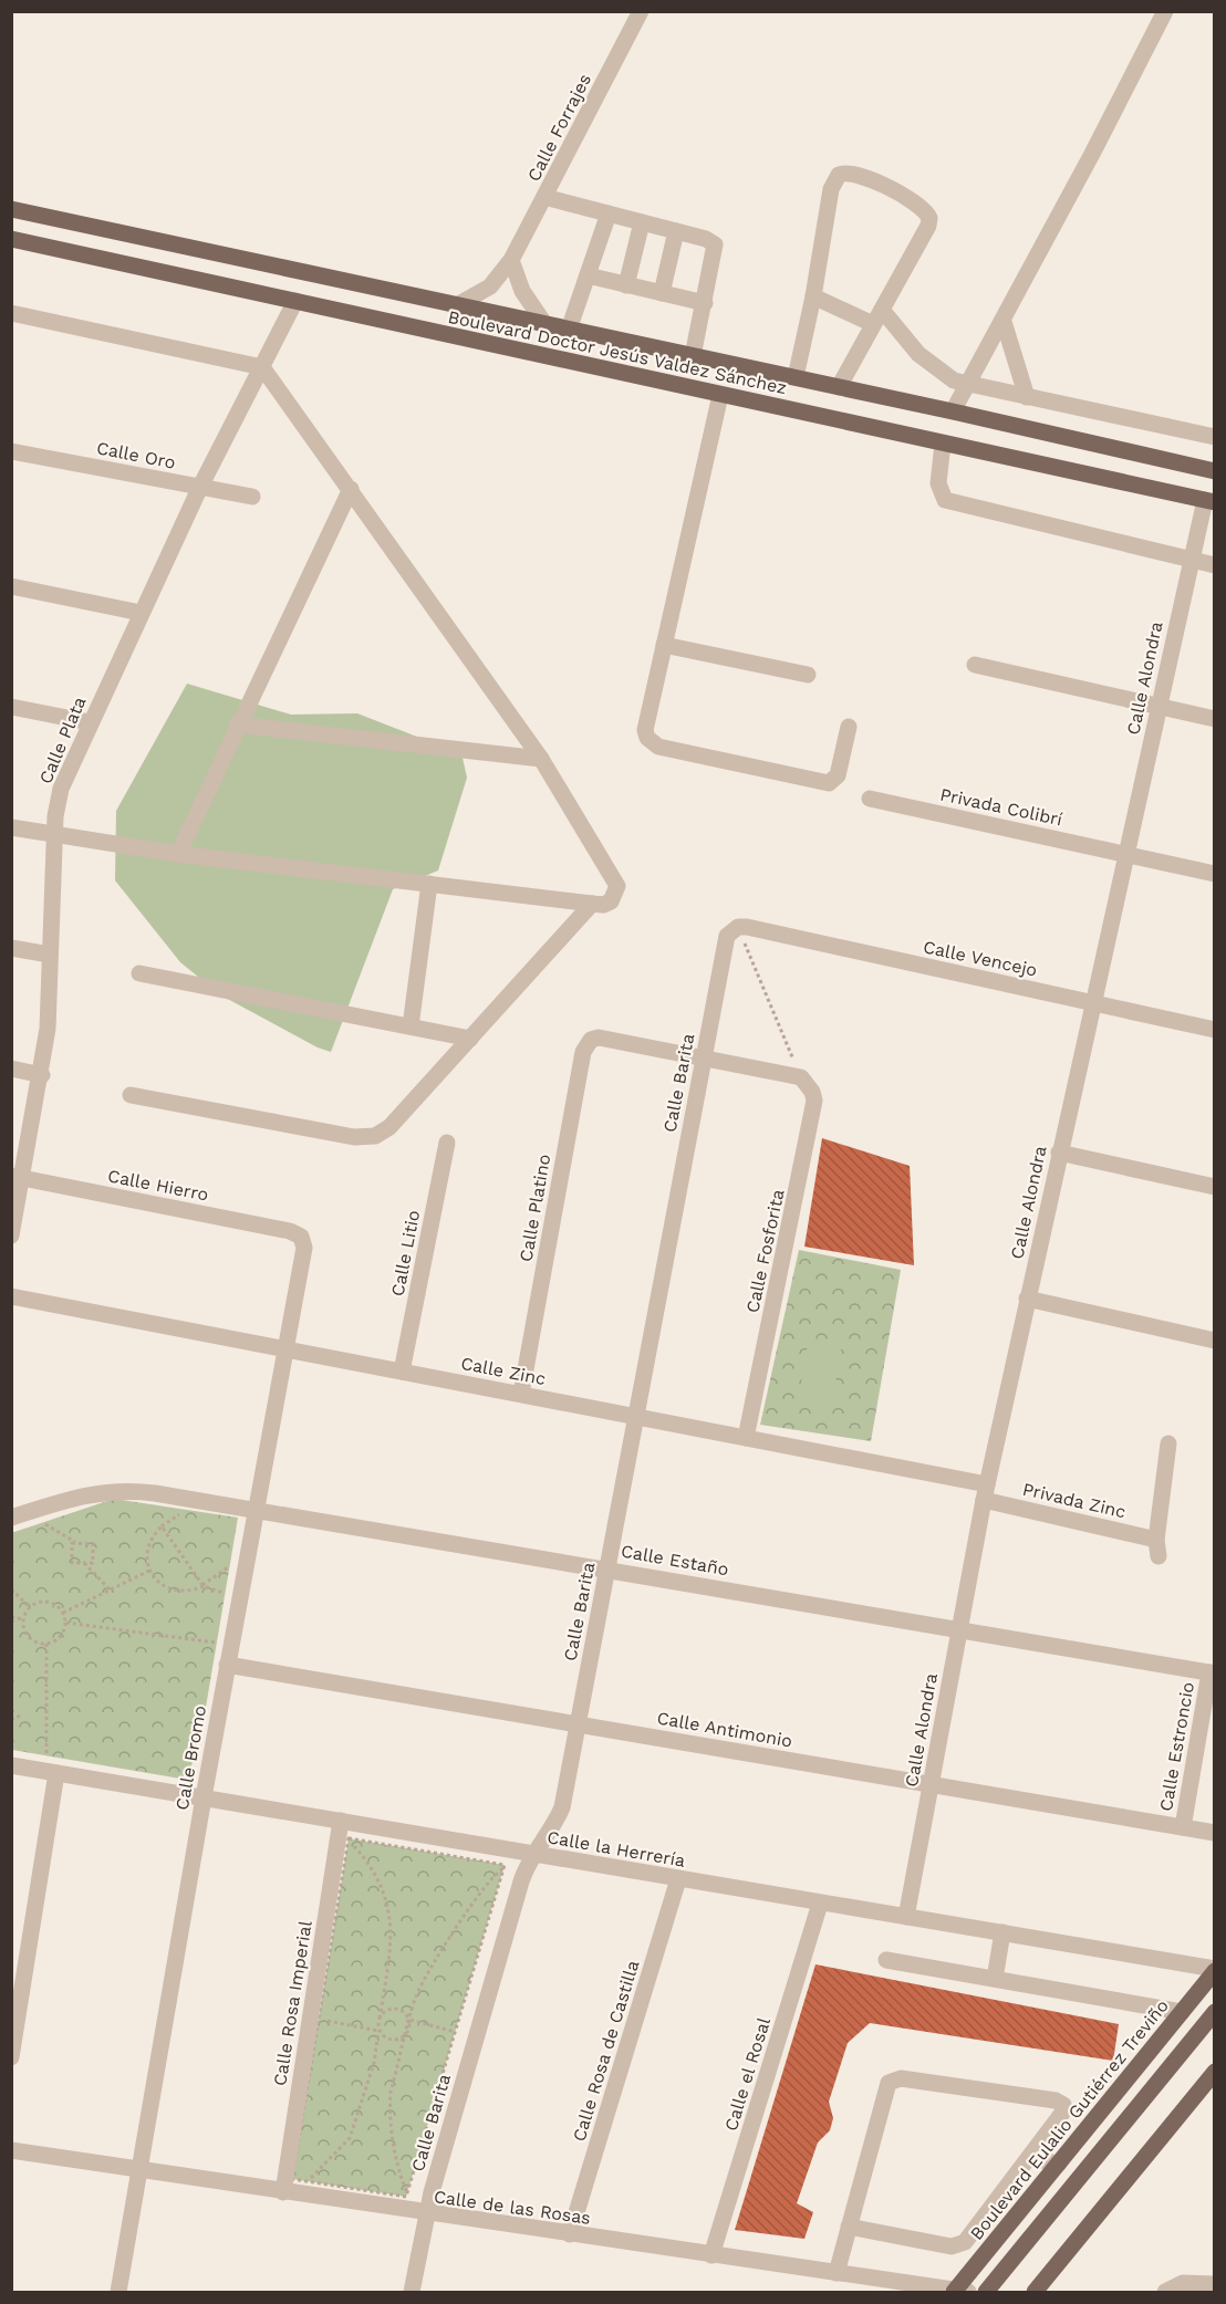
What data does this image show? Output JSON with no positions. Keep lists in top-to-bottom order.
{
  "streets": {
    "main road": ["Boulevard Doctor Jesús Valdez Sánchez", "Boulevard Eulalio Gutiérrez Treviño"],
    "street": [
      "Calle Forrajes",
      "Calle Oro",
      "Calle Alondra",
      "Calle Plata",
      "Privada Colibrí",
      "Calle Vencejo",
      "Calle Barita",
      "Calle Hierro",
      "Calle Platino",
      "Calle Fosforita",
      "Calle Litio",
      "Calle Zinc",
      "Privada Zinc",
      "Calle Estaño",
      "Calle Antimonio",
      "Calle Estroncio",
      "Calle Bromo",
      "Calle la Herrería",
      "Calle Rosa Imperial",
      "Calle Rosa de Castilla",
      "Calle el Rosal",
      "Calle de las Rosas"
    ]
  },
  "crossings": [
    ["Calle Forrajes", "Boulevard Doctor Jesús Valdez Sánchez"],
    ["Boulevard Doctor Jesús Valdez Sánchez", "Calle Alondra"],
    ["Boulevard Doctor Jesús Valdez Sánchez", "Calle Plata"],
    ["Calle Oro", "Calle Plata"],
    ["Calle Alondra", "Privada Colibrí"],
    ["Calle Alondra", "Calle Vencejo"],
    ["Calle Alondra", "Calle Zinc"],
    ["Calle Alondra", "Privada Zinc"],
    ["Calle Alondra", "Calle Estaño"],
    ["Calle Alondra", "Calle Antimonio"],
    ["Calle Alondra", "Calle la Herrería"],
    ["Calle Plata", "Calle Hierro"],
    ["Calle Vencejo", "Calle Barita"],
    ["Calle Barita", "Calle Platino"],
    ["Calle Barita", "Calle Zinc"],
    ["Calle Barita", "Calle Estaño"],
    ["Calle Barita", "Calle Antimonio"],
    ["Calle Barita", "Calle la Herrería"],
    ["Calle Barita", "Calle de las Rosas"],
    ["Calle Hierro", "Calle Bromo"],
    ["Calle Platino", "Calle Zinc"],
    ["Calle Fosforita", "Calle Zinc"],
    ["Calle Litio", "Calle Zinc"],
    ["Calle Zinc", "Privada Zinc"],
    ["Calle Zinc", "Calle Bromo"],
    ["Calle Estaño", "Calle Estroncio"],
    ["Calle Estaño", "Calle Bromo"],
    ["Calle Antimonio", "Calle Estroncio"],
    ["Calle Antimonio", "Calle Bromo"],
    ["Calle Bromo", "Calle la Herrería"],
    ["Calle Bromo", "Calle de las Rosas"],
    ["Calle la Herrería", "Calle Rosa Imperial"],
    ["Calle la Herrería", "Calle Rosa de Castilla"],
    ["Calle la Herrería", "Calle el Rosal"],
    ["Calle la Herrería", "Boulevard Eulalio Gutiérrez Treviño"],
    ["Calle Rosa Imperial", "Calle de las Rosas"],
    ["Calle Rosa de Castilla", "Calle de las Rosas"],
    ["Calle el Rosal", "Calle de las Rosas"],
    ["Boulevard Eulalio Gutiérrez Treviño", "Calle de las Rosas"]
  ]
}
